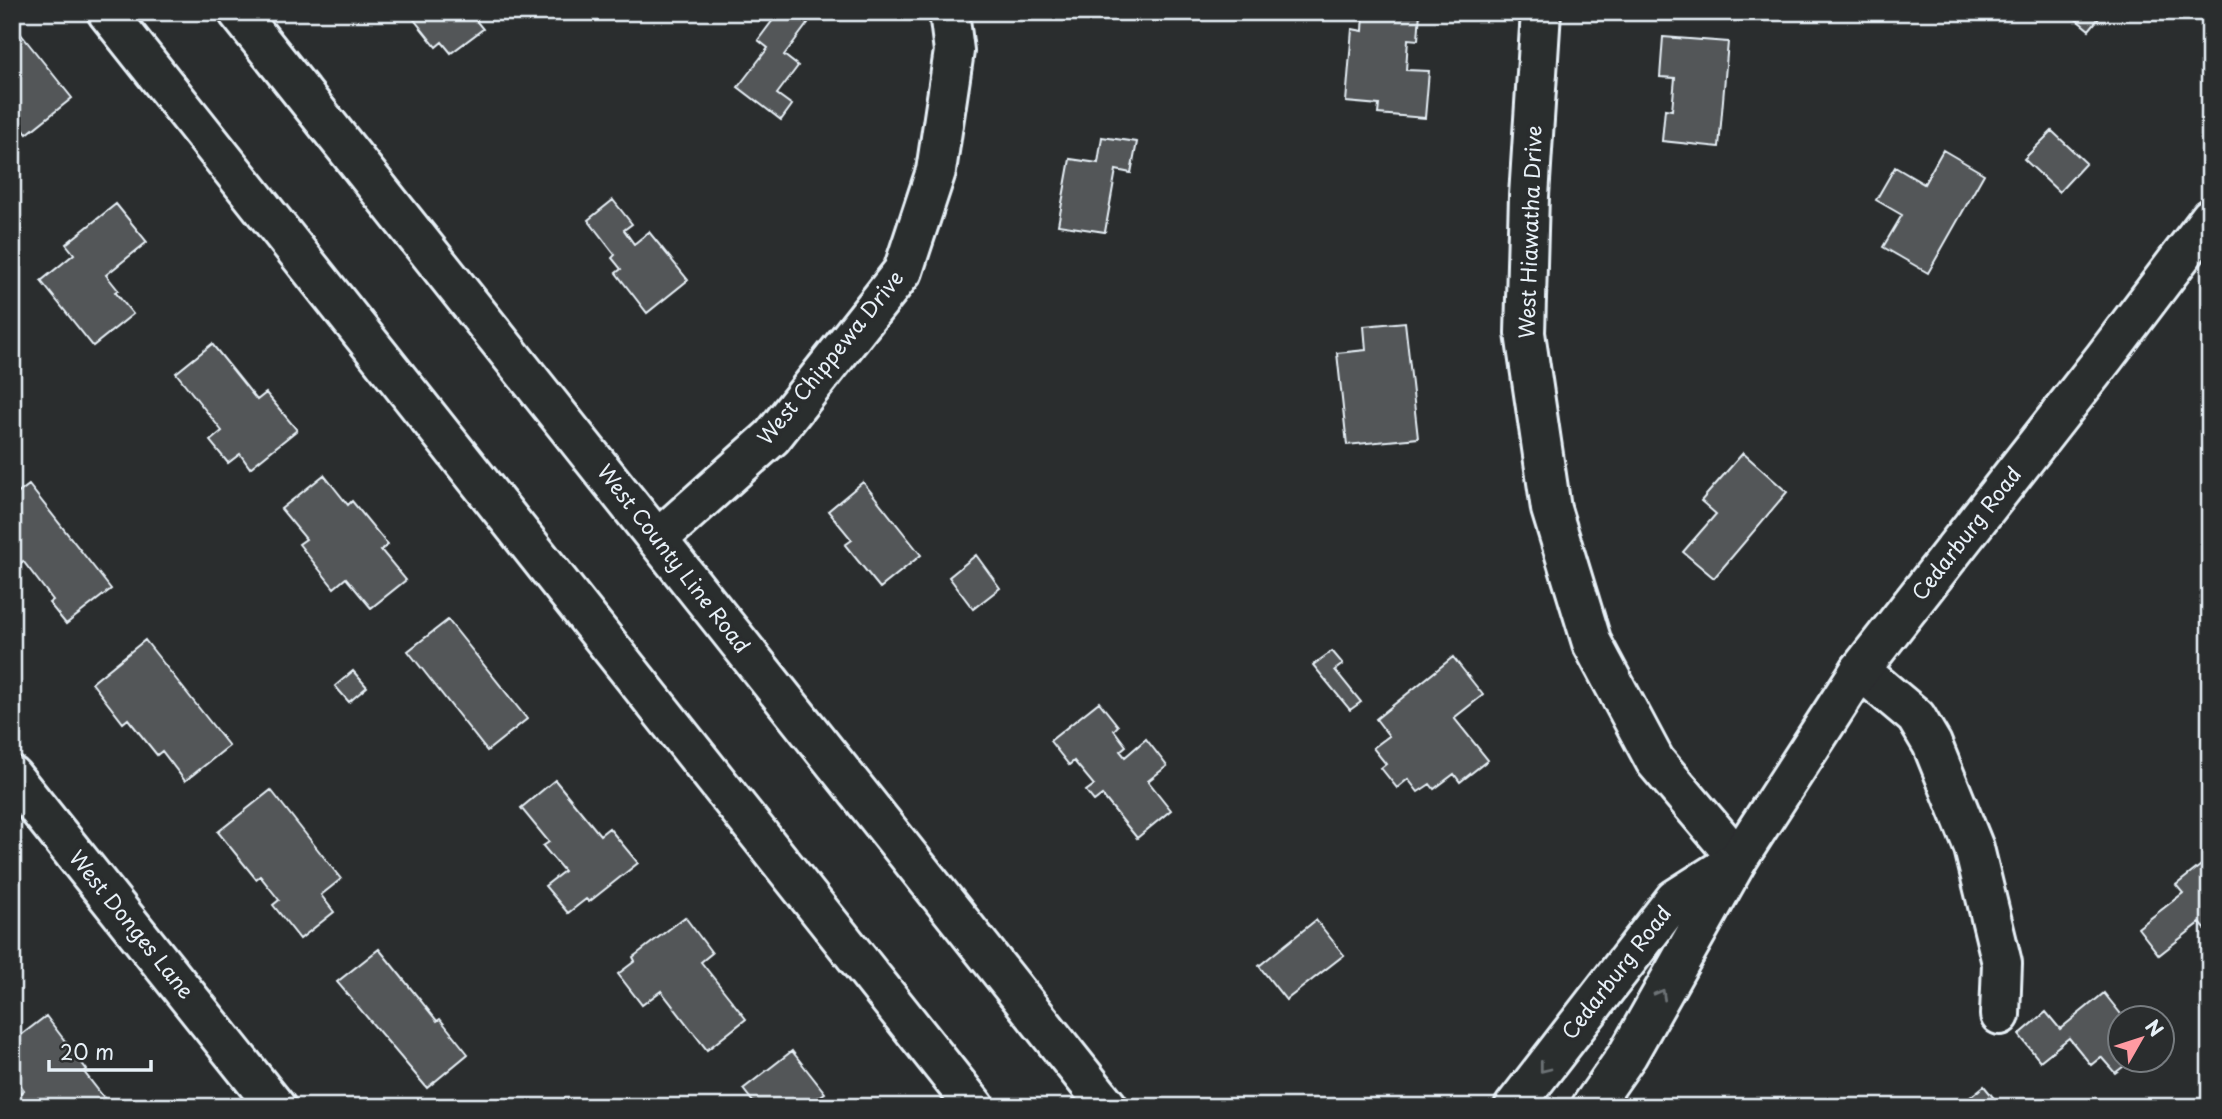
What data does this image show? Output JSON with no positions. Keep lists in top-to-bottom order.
{
  "streets": {
    "street": [
      "West Hiawatha Drive",
      "West Chippewa Drive",
      "Cedarburg Road",
      "West County Line Road",
      "West Donges Lane"
    ]
  },
  "crossings": [
    ["West Hiawatha Drive", "Cedarburg Road"],
    ["West Chippewa Drive", "West County Line Road"]
  ],
  "scale_bar": "20 m",
  "north": "top right"
}
